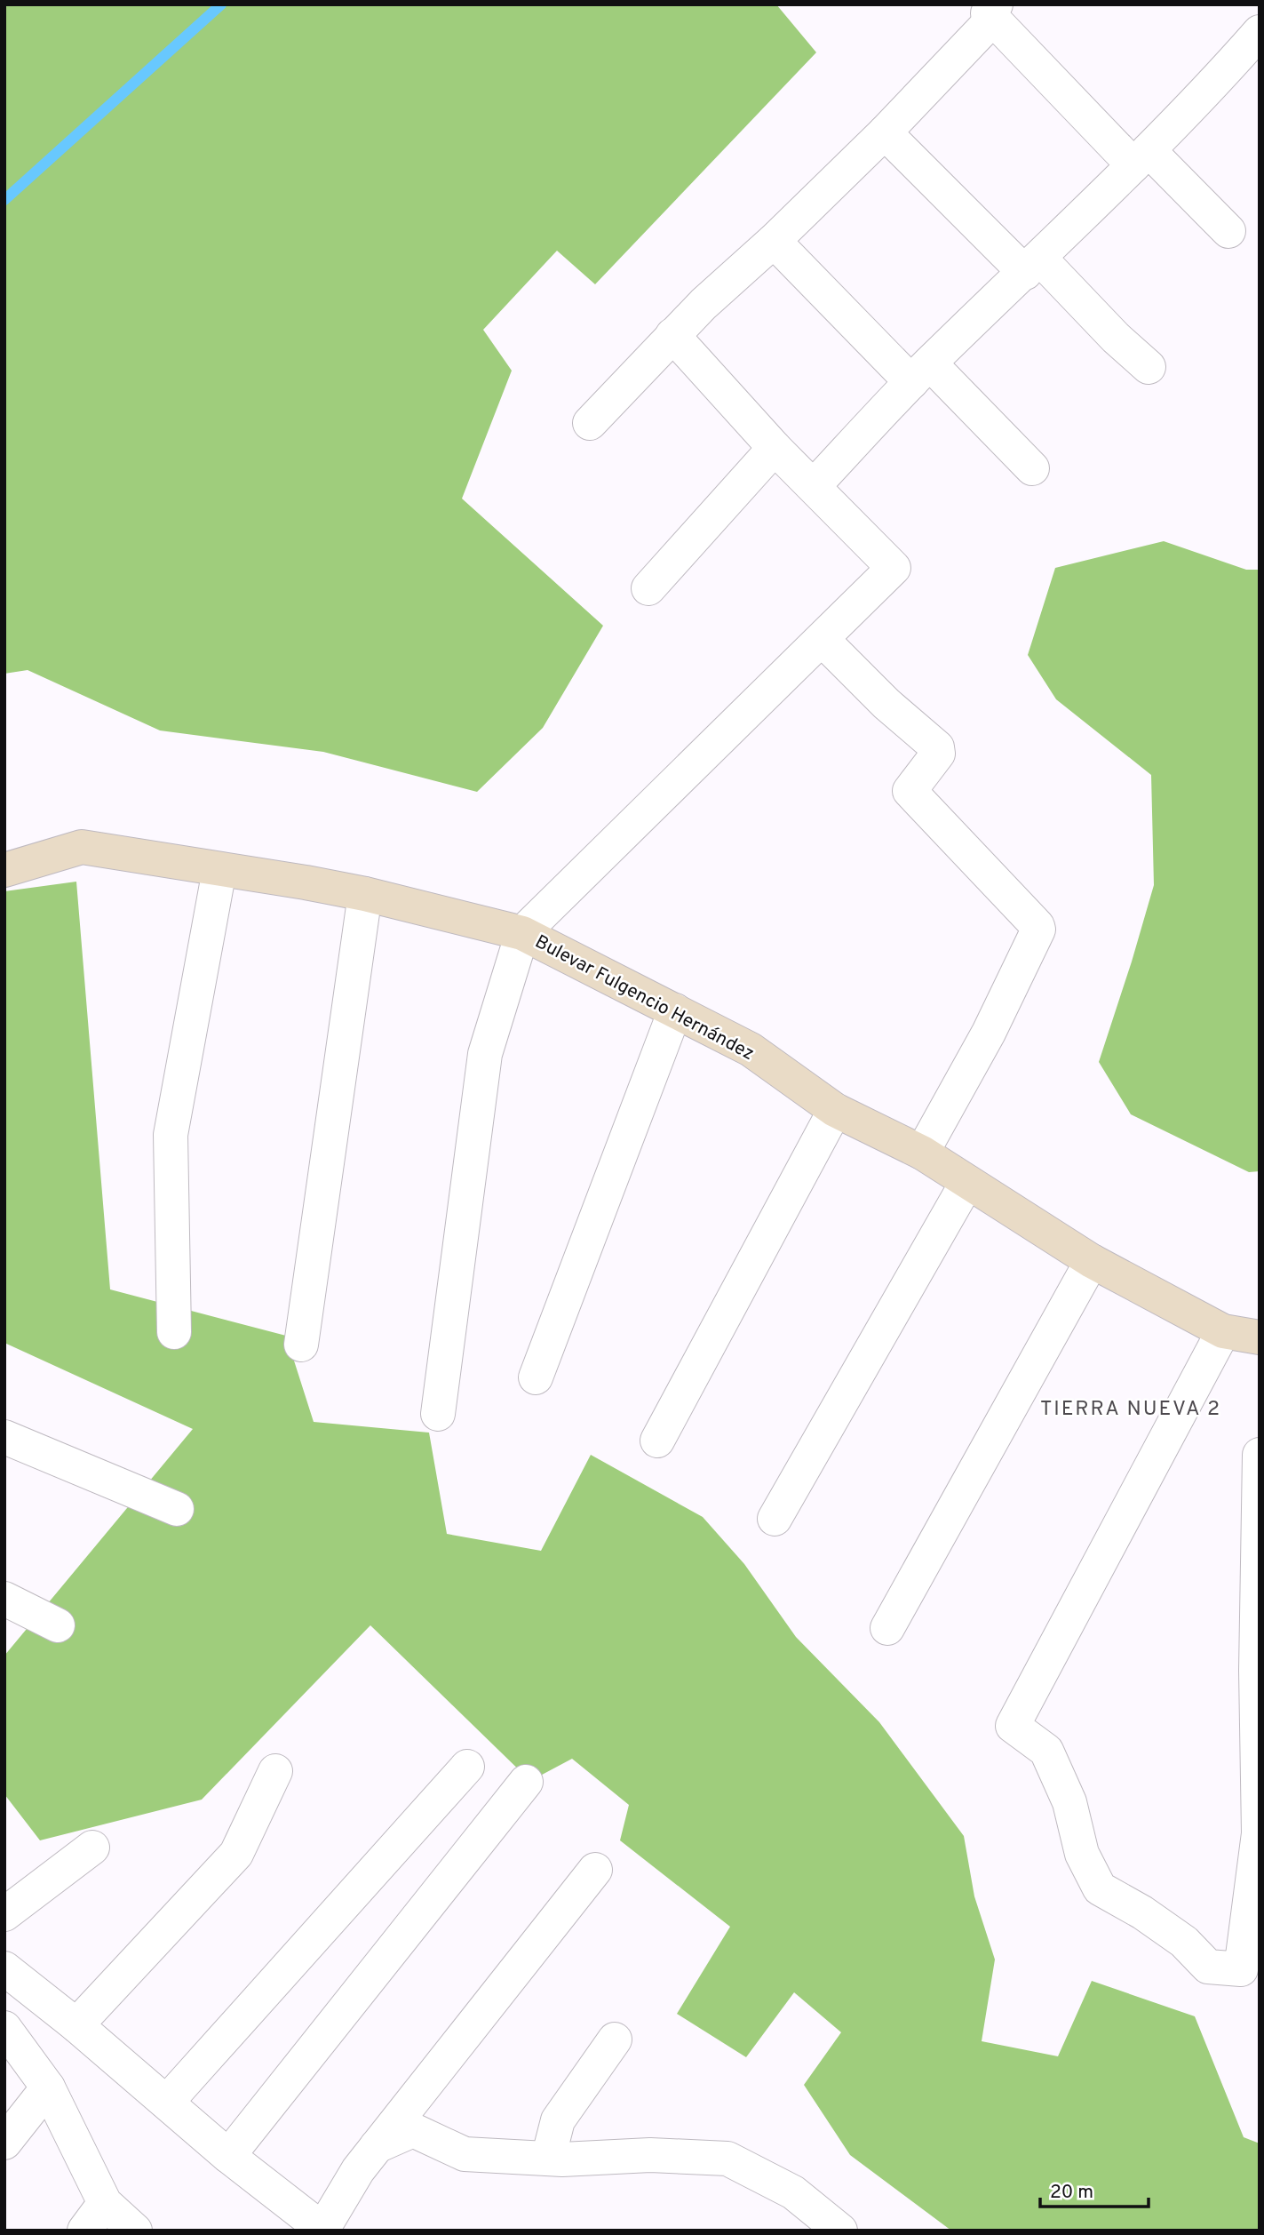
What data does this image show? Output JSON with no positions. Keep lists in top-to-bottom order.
{
  "streets": {
    "street": ["Bulevar Fulgencio Hernández"]
  },
  "districts": ["TIERRA NUEVA 2"],
  "scale_bar": "20 m"
}
